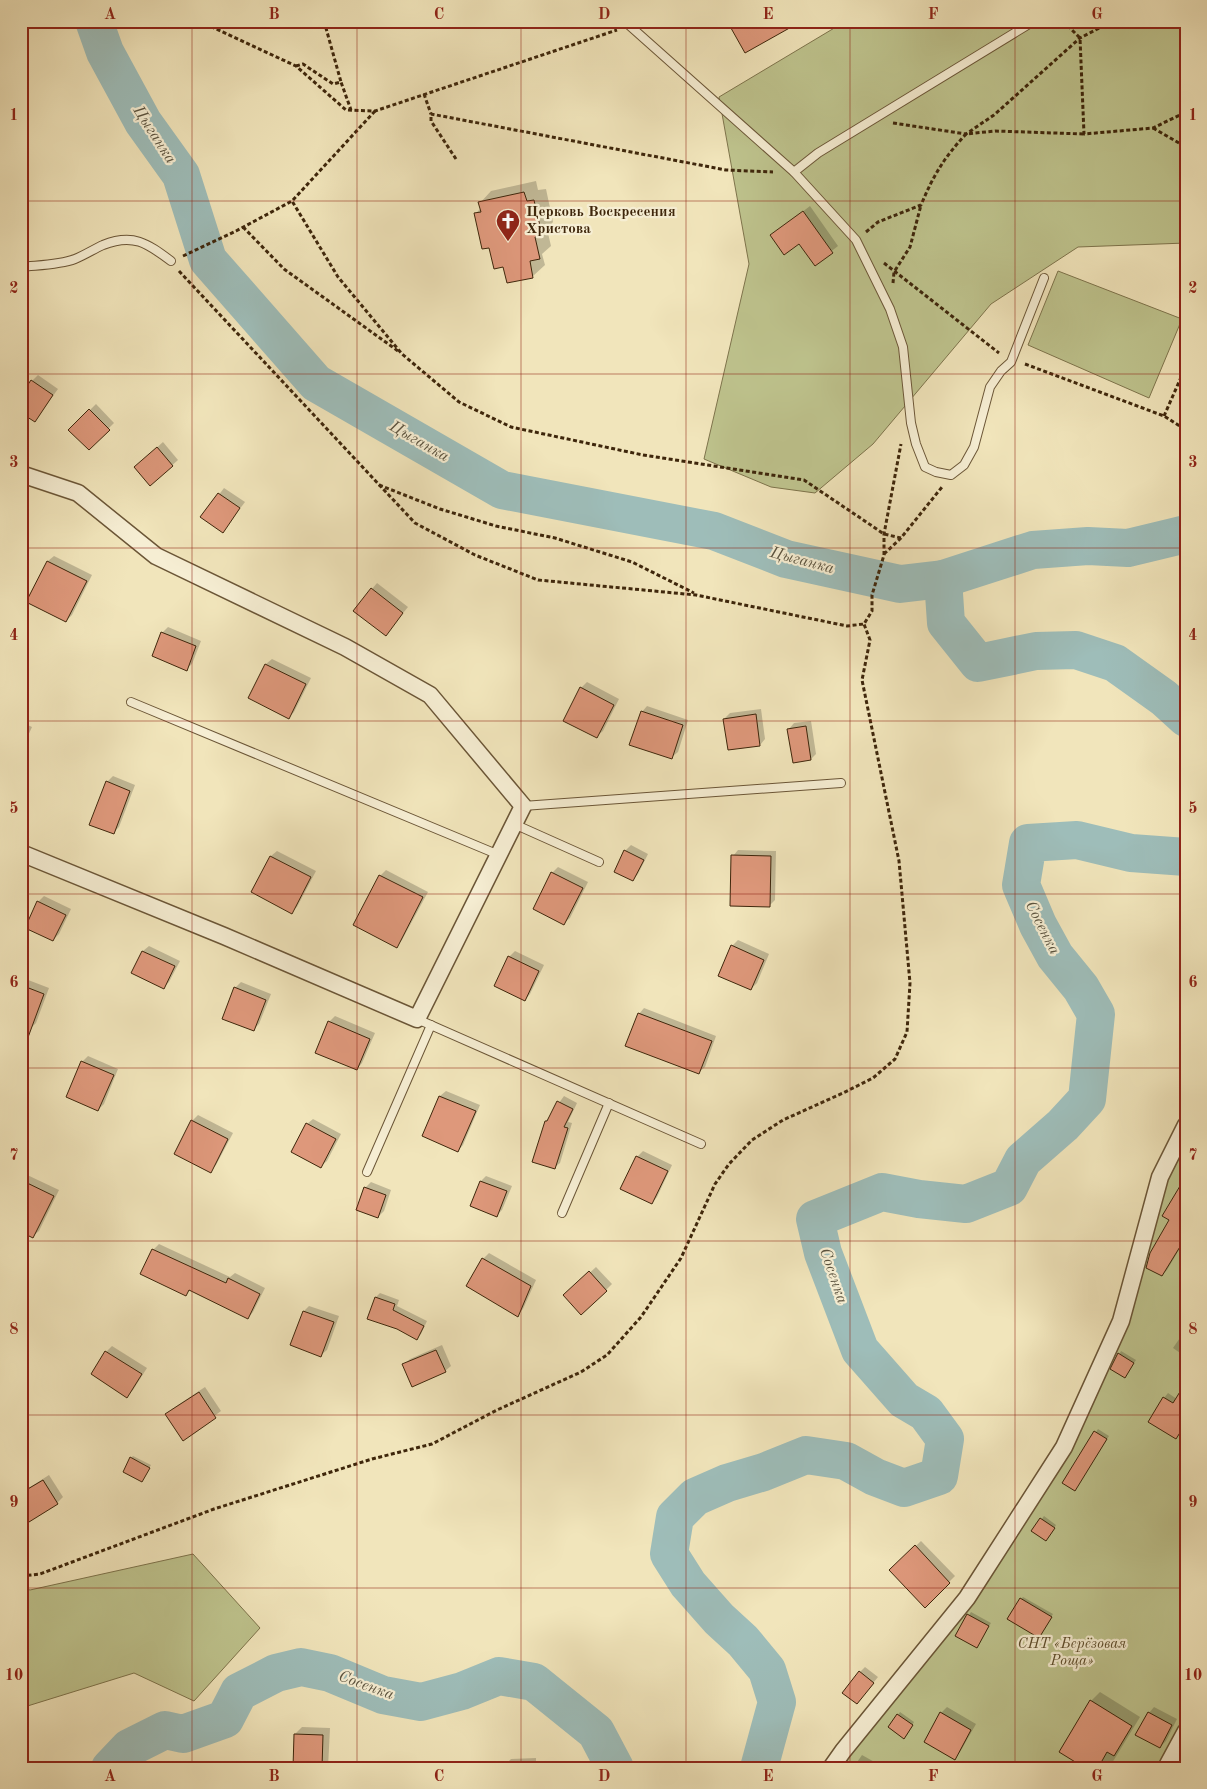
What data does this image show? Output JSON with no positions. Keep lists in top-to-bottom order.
{
  "water": ["Цыганка", "Сосенка"],
  "parks": ["СНТ «Берёзовая Роща»"],
  "places": {
    "church": ["Церковь Воскресения Христова"]
  },
  "grid": {
    "columns": [
      "A",
      "B",
      "C",
      "D",
      "E",
      "F",
      "G"
    ],
    "rows": [
      "1",
      "2",
      "3",
      "4",
      "5",
      "6",
      "7",
      "8",
      "9",
      "10"
    ]
  }
}
